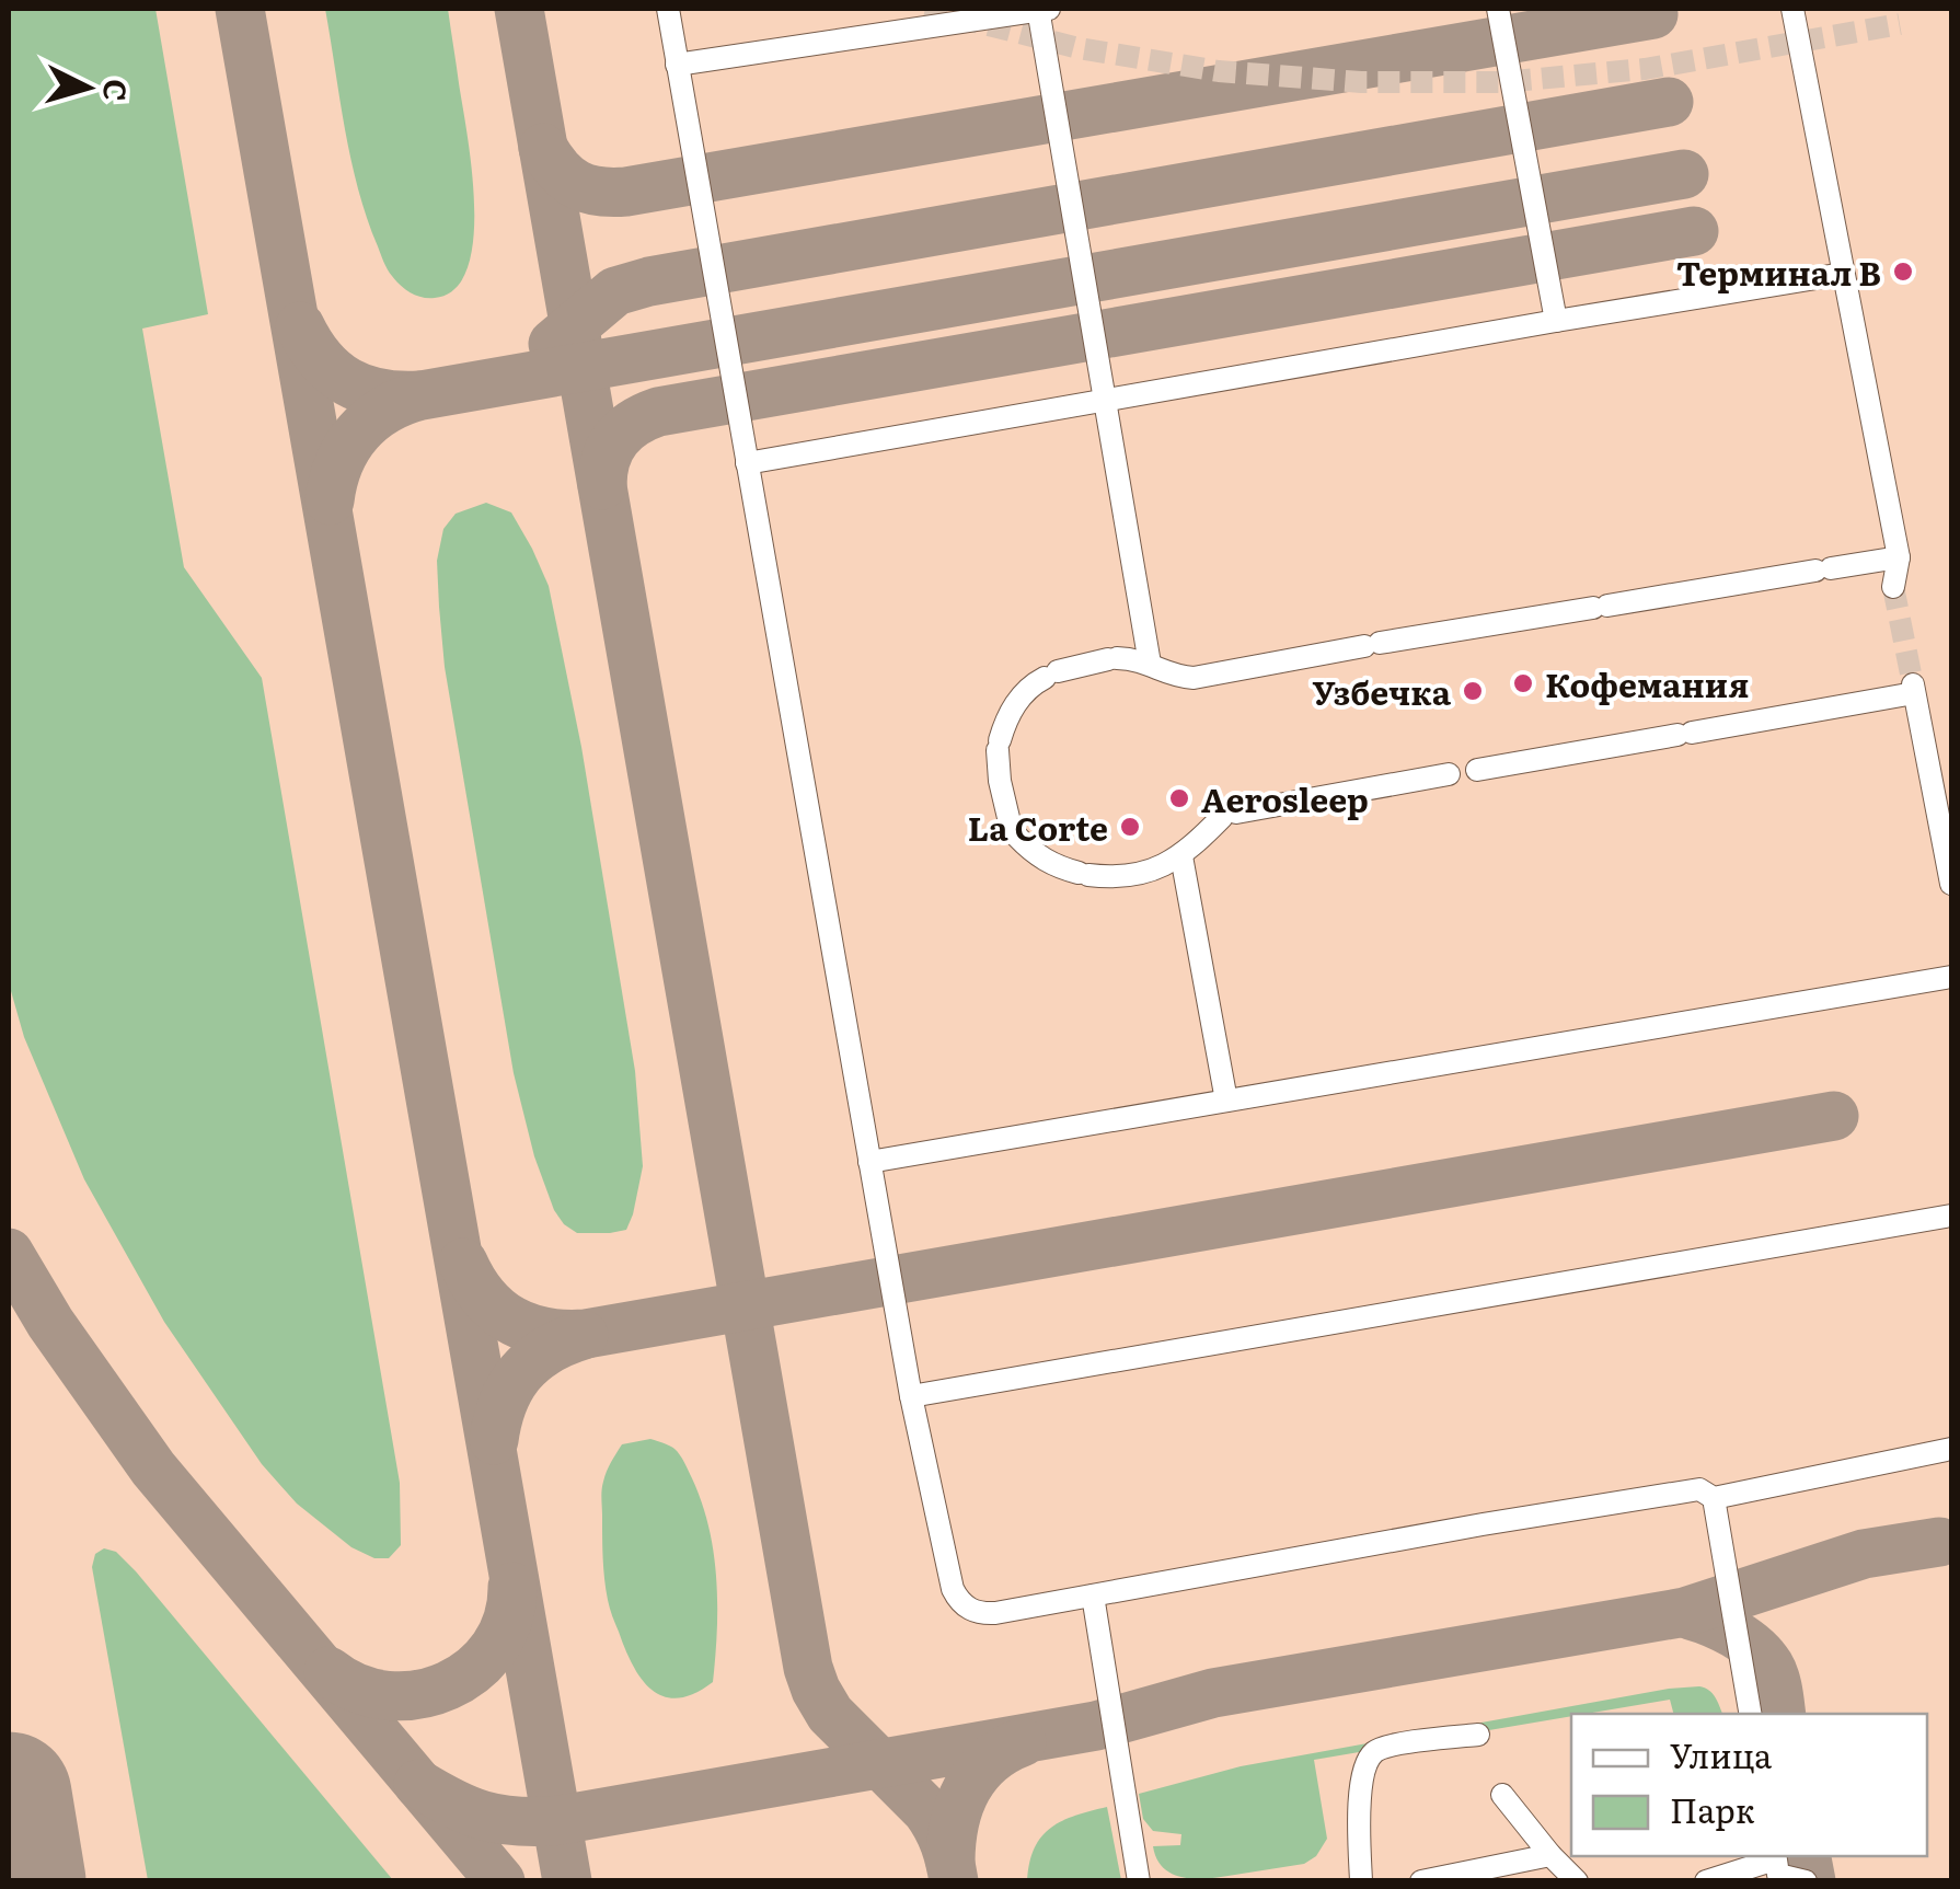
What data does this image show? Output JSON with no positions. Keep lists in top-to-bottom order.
{
  "places": [
    "Терминал B",
    "Кофемания",
    "Узбечка",
    "Aerosleep",
    "La Corte"
  ],
  "legend": ["Улица", "Парк"],
  "north": "right"
}
